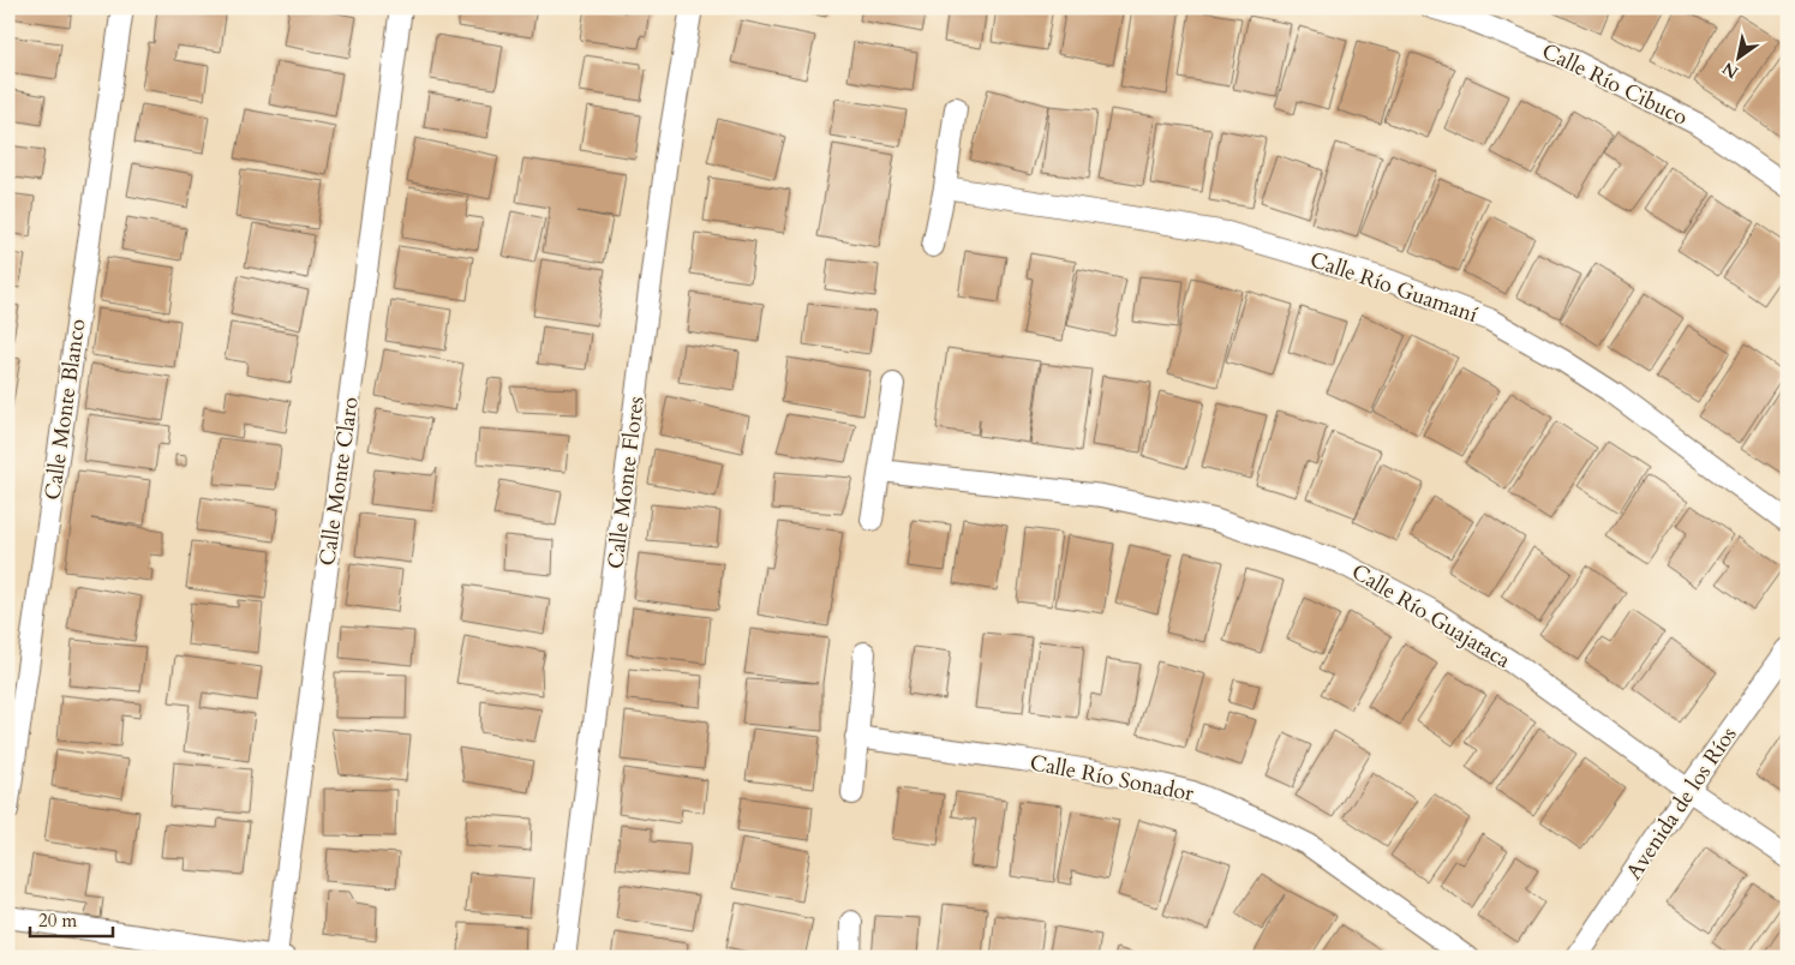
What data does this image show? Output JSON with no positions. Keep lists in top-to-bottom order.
{
  "streets": {
    "street": [
      "Calle Río Cibuco",
      "Calle Río Guamaní",
      "Calle Monte Blanco",
      "Calle Monte Claro",
      "Calle Monte Flores",
      "Calle Río Guajataca",
      "Calle Río Sonador",
      "Avenida de los Ríos"
    ]
  },
  "crossings": [
    ["Calle Río Guajataca", "Avenida de los Ríos"]
  ],
  "scale_bar": "20 m",
  "north": "bottom left"
}
